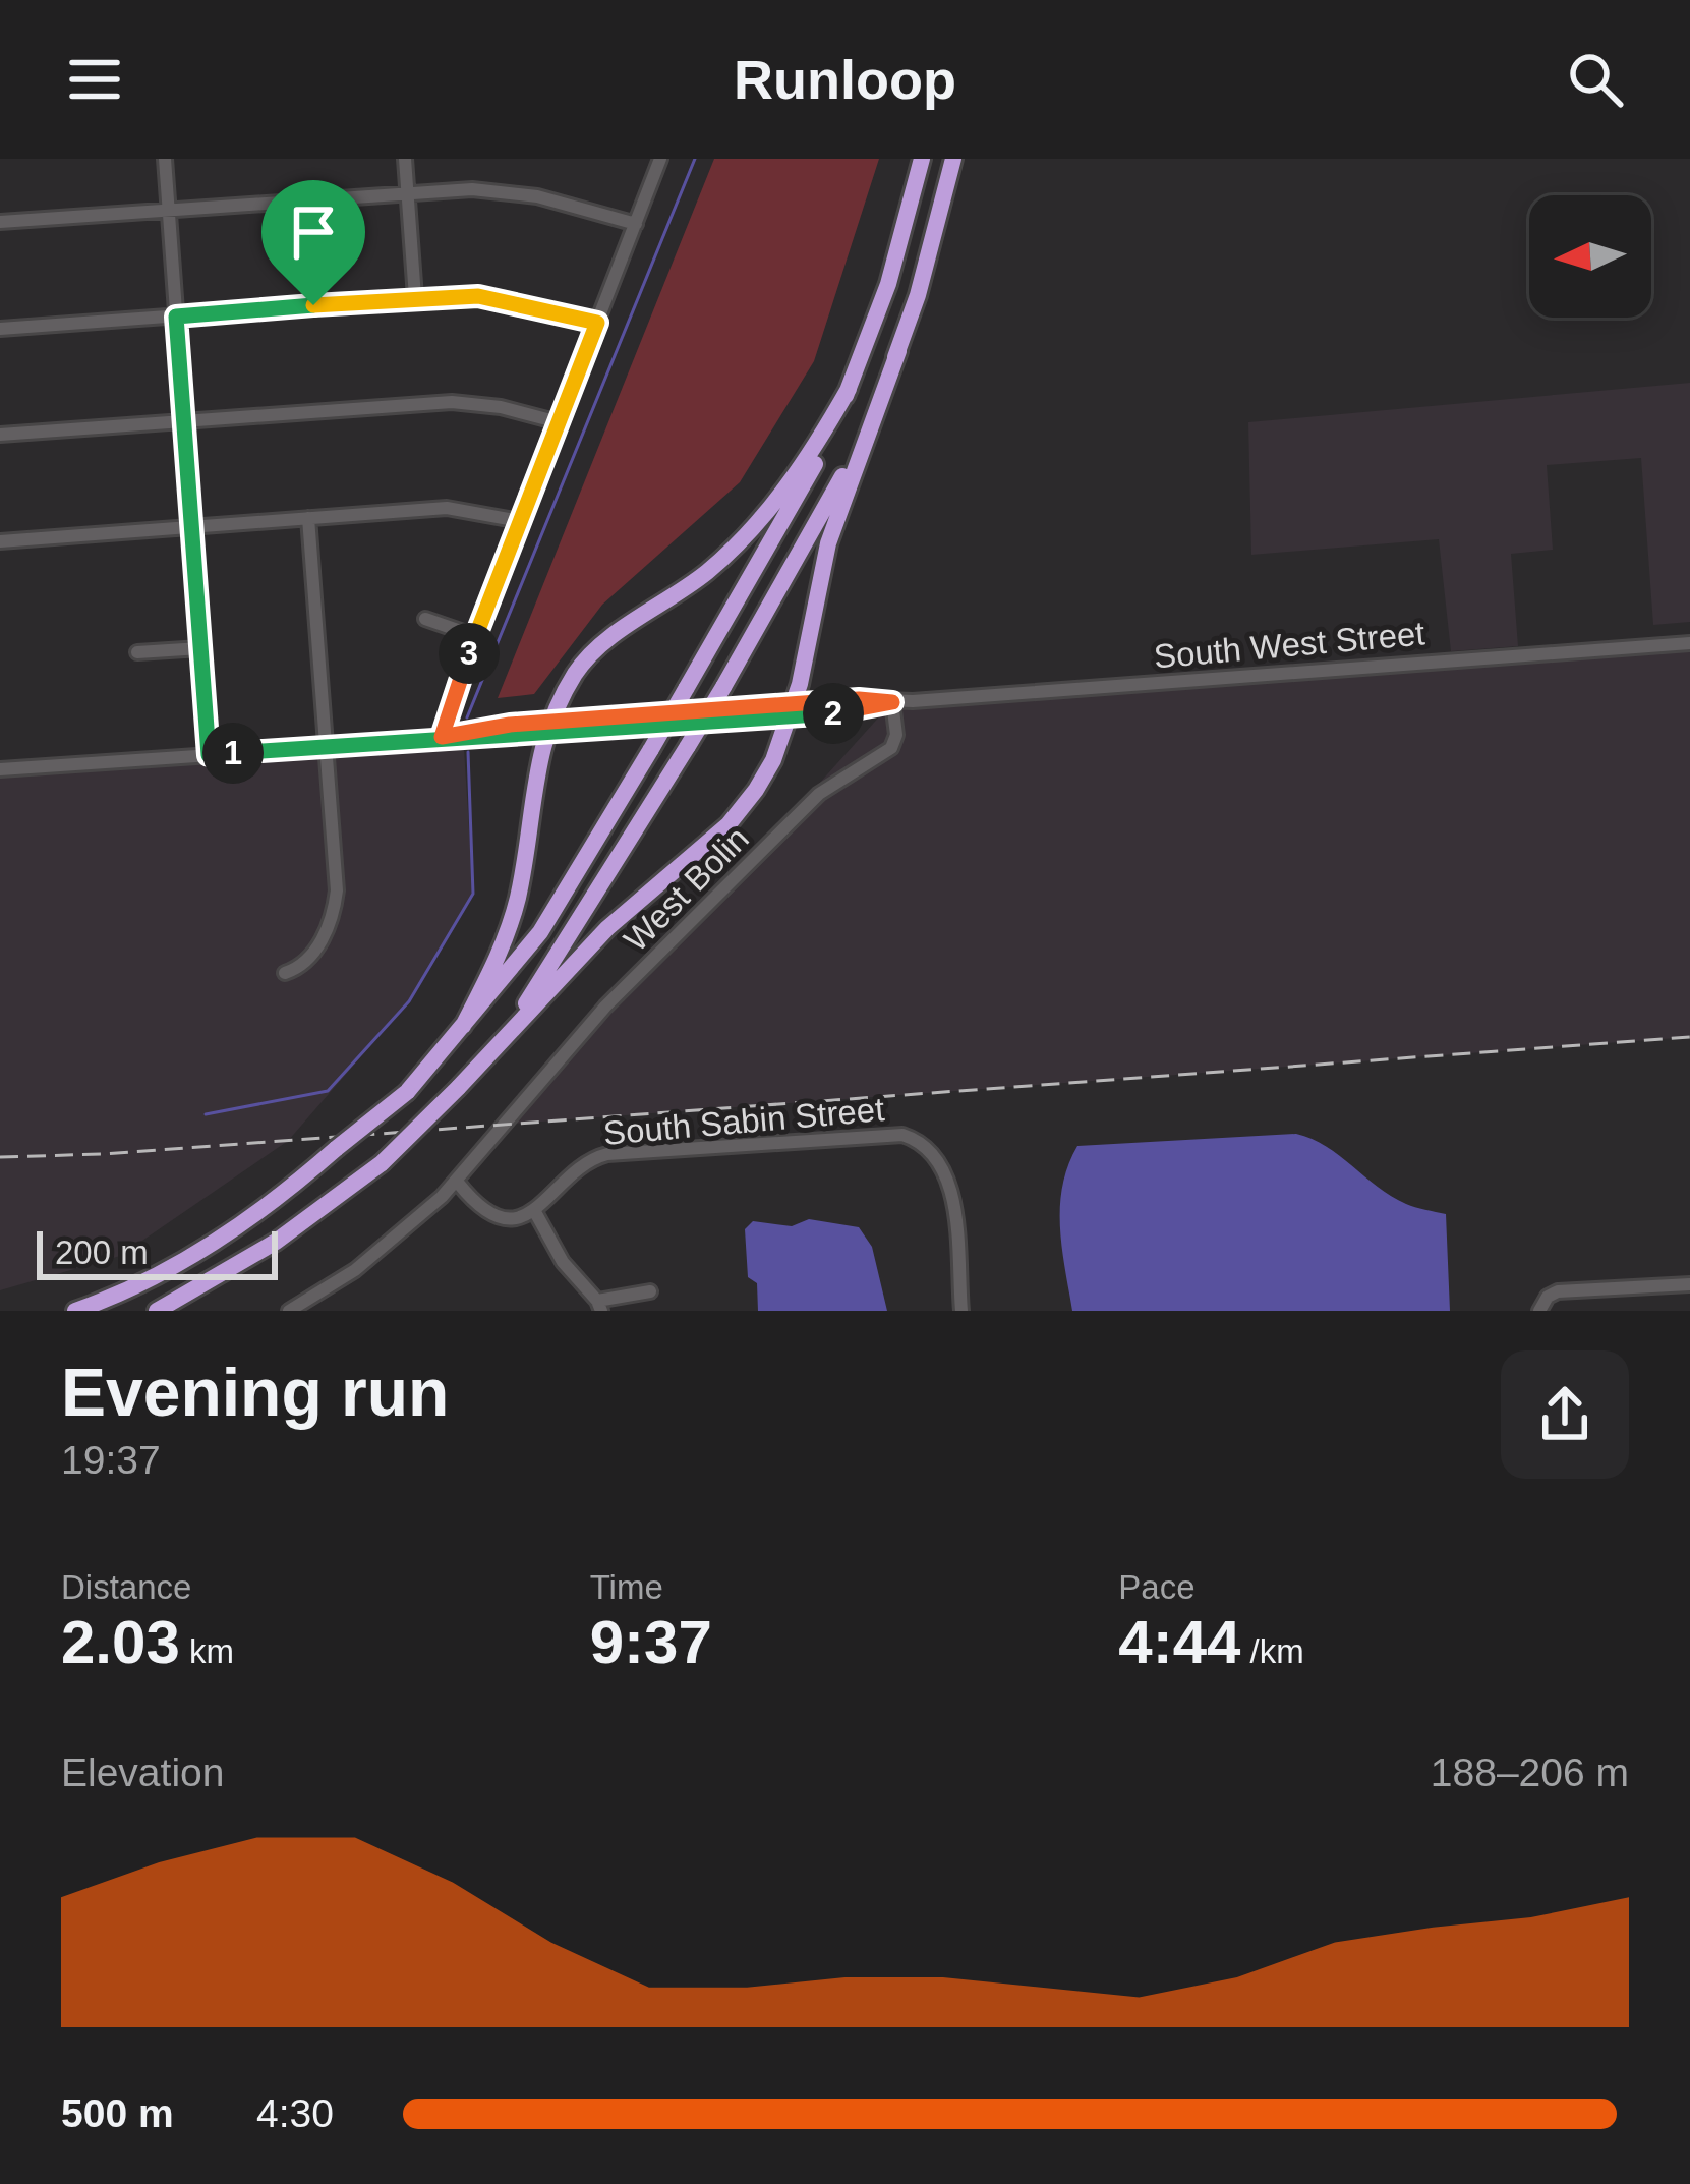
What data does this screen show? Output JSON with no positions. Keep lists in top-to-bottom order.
{
  "streets": {
    "street": ["South West Street", "West Bolin", "South Sabin Street"]
  },
  "crossings": [
    ["South West Street", "West Bolin"]
  ],
  "scale_bar": "200 m",
  "north": "left",
  "page": {
    "header": "Runloop",
    "pins": ["3", "2", "1"],
    "scale": "200 m",
    "heading": ["Evening run", "19:37"],
    "stats": [
      ["Distance", "2.03 km"],
      ["Time", "9:37"],
      ["Pace", "4:44 /km"]
    ],
    "chart": ["Elevation", "188–206 m"],
    "list": [
      {
        "name": "500 m",
        "note": "4:30"
      }
    ]
  }
}
